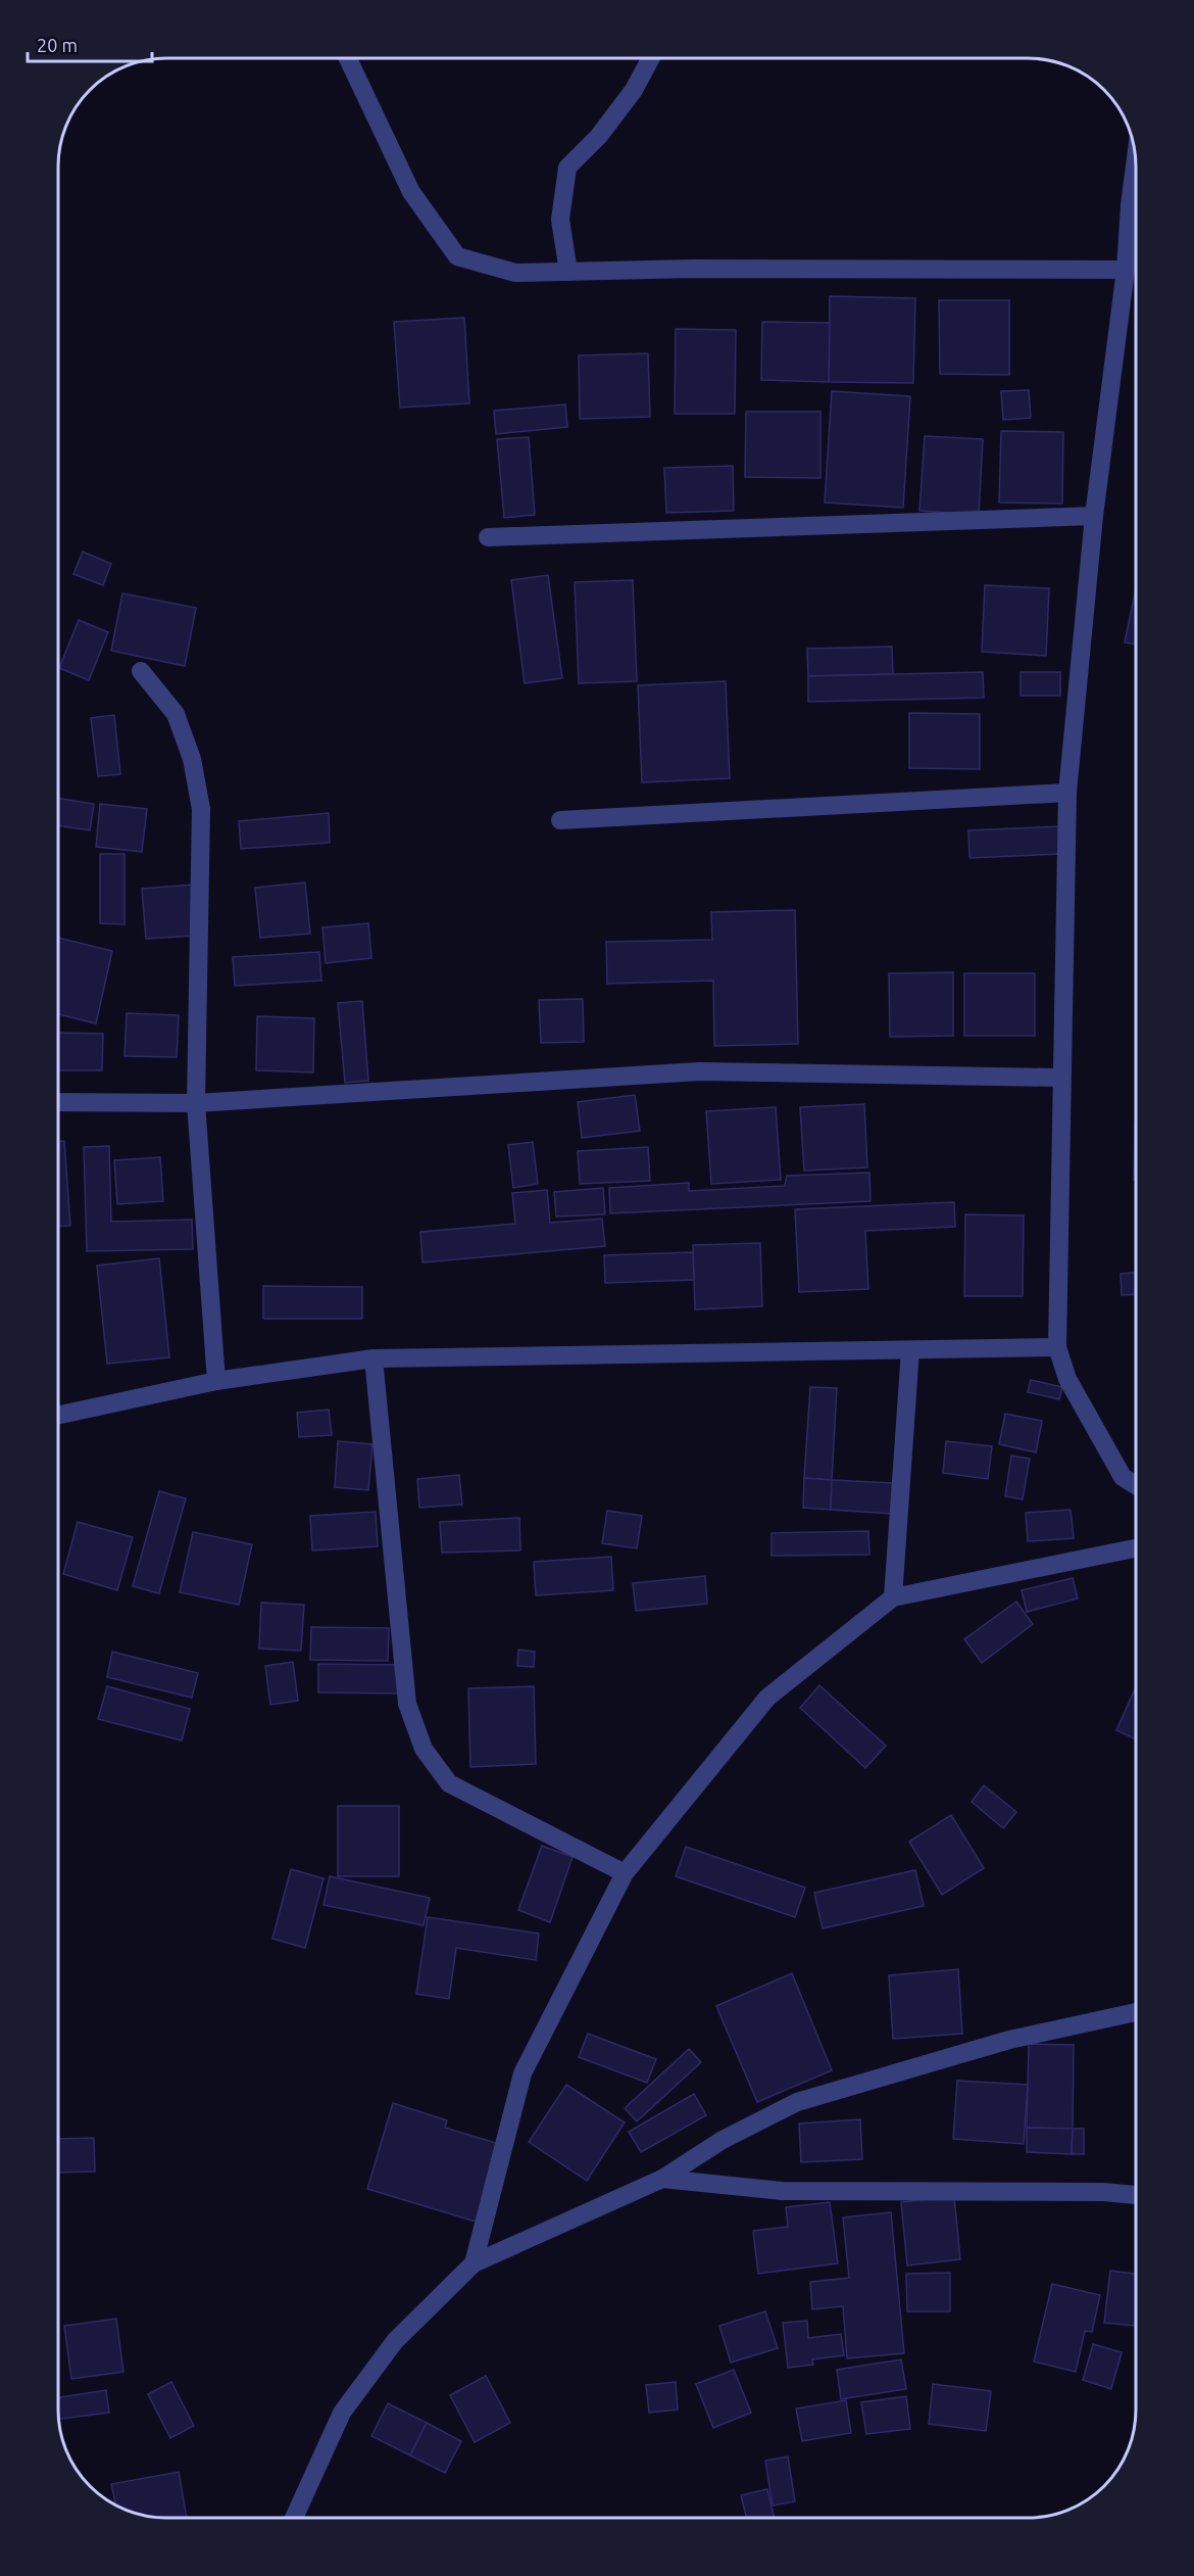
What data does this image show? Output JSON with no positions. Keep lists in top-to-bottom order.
{
  "scale_bar": "20 m"
}
